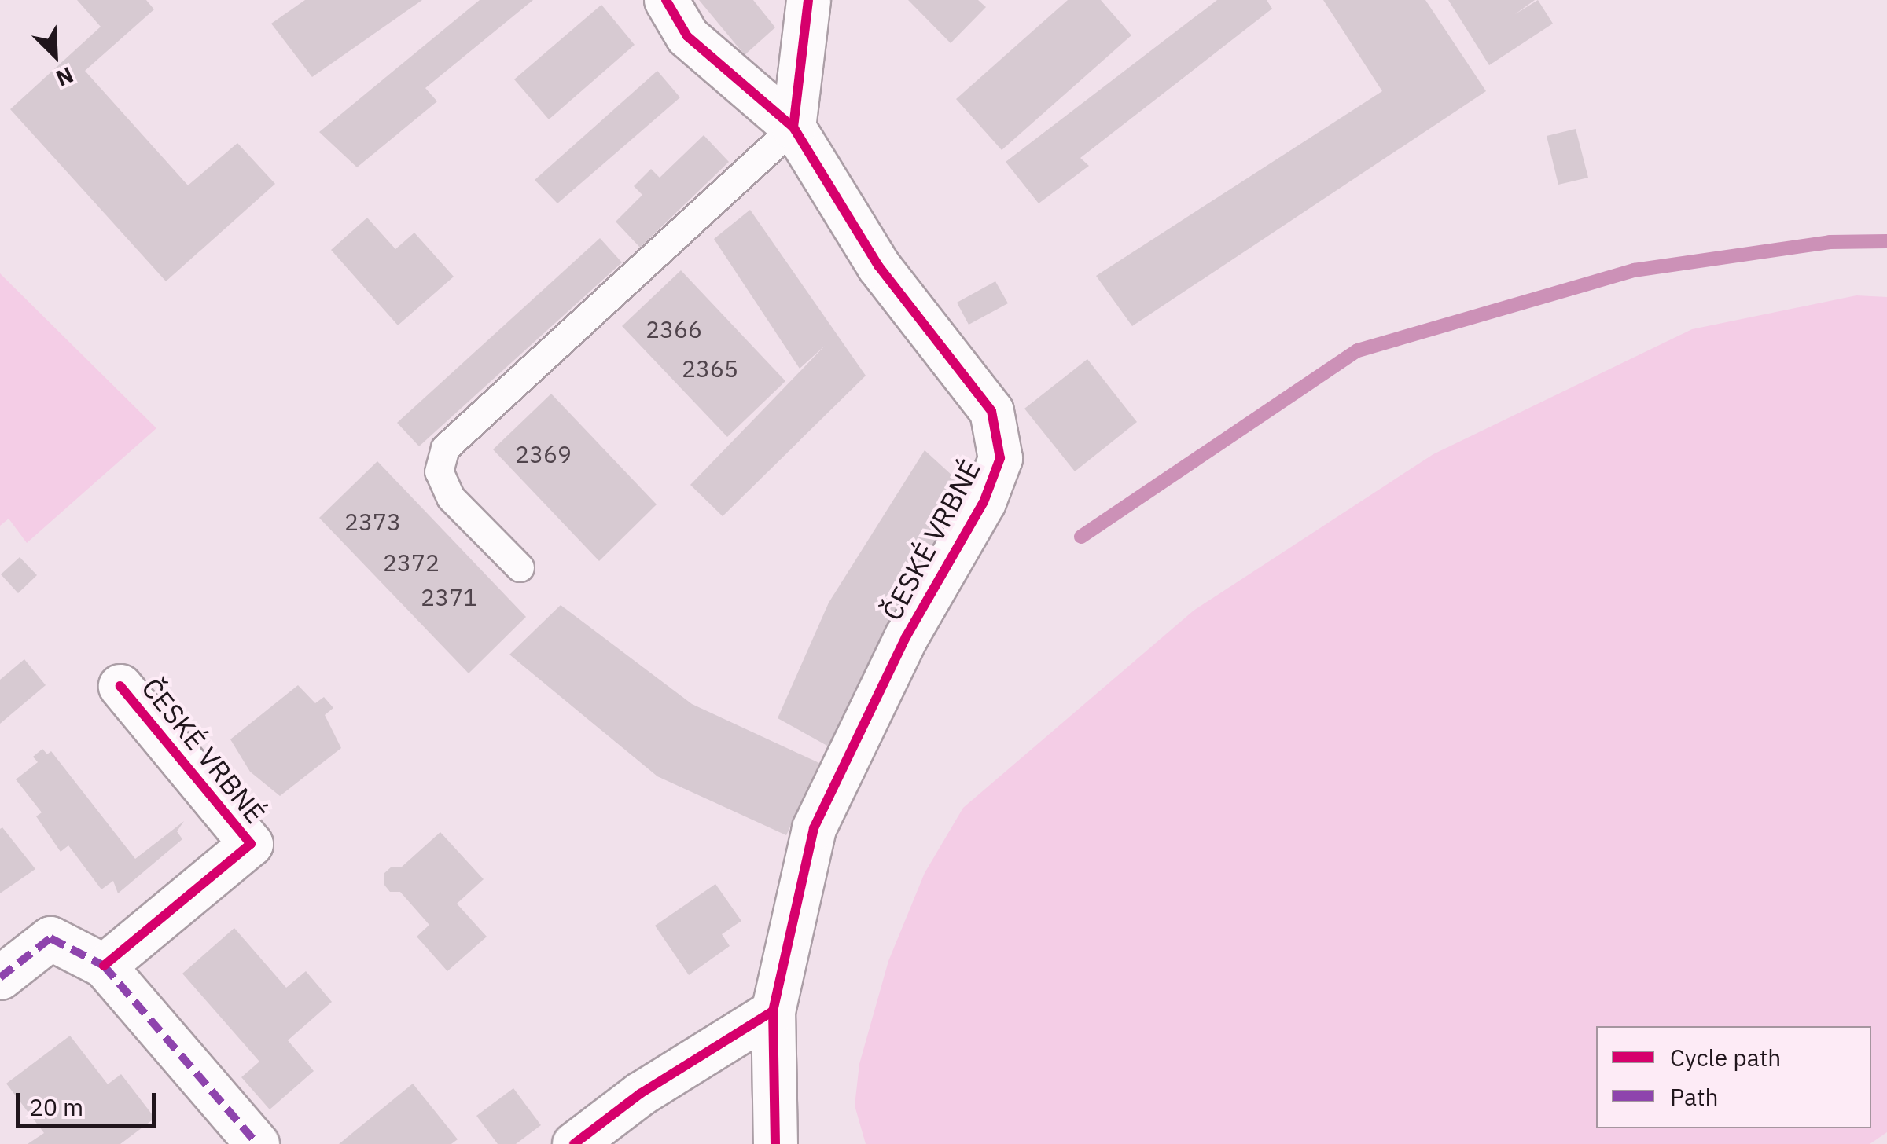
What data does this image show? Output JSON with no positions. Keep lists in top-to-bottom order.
{
  "streets": {
    "street": ["ČESKÉ VRBNÉ"]
  },
  "house_numbers": [
    "2366",
    "2365",
    "2369",
    "2373",
    "2372",
    "2371"
  ],
  "legend": ["Cycle path", "Path"],
  "scale_bar": "20 m",
  "north": "bottom right"
}
